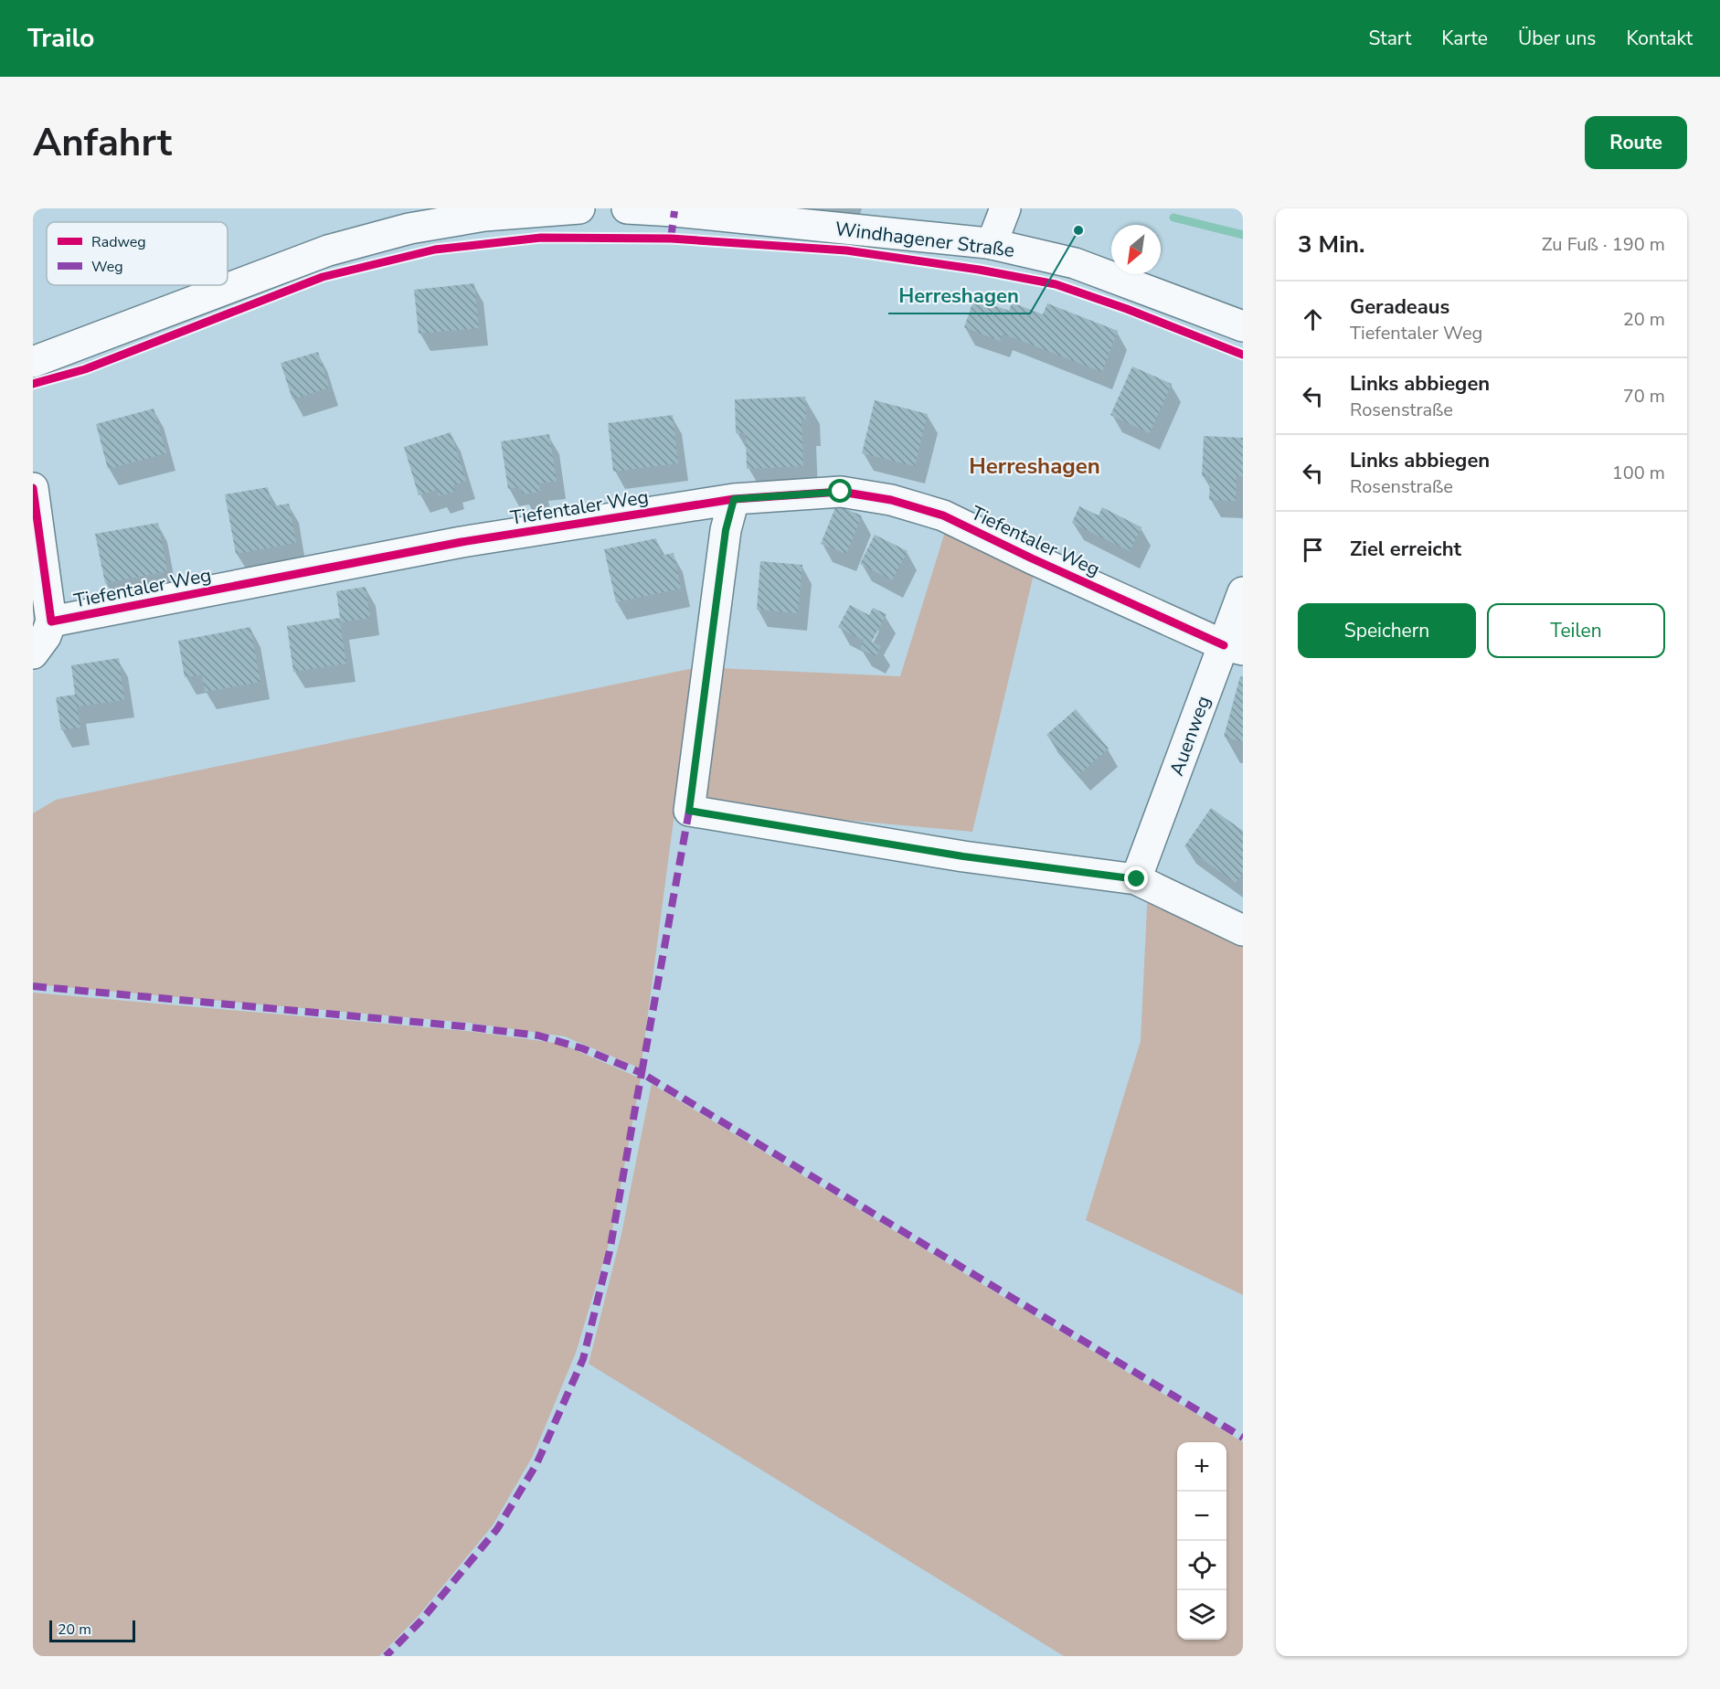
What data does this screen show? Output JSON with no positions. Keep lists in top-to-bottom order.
{
  "streets": {
    "street": ["Windhagener Straße", "Tiefentaler Weg", "Auenweg"]
  },
  "crossings": [
    ["Tiefentaler Weg", "Auenweg"]
  ],
  "districts": ["Herreshagen"],
  "places": ["Herreshagen"],
  "legend": ["Radweg", "Weg"],
  "scale_bar": "20 m",
  "north": "bottom left",
  "page": {
    "header": "Trailo",
    "nav": [
      "Start",
      "Karte",
      "Über uns",
      "Kontakt"
    ],
    "buttons": [
      "Route",
      ["Speichern", "Teilen"]
    ],
    "title": "Anfahrt",
    "heading": ["3 Min.", "Zu Fuß · 190 m"],
    "list": [
      ["Geradeaus", "Tiefentaler Weg", "20 m"],
      ["Links abbiegen", "Rosenstraße", "70 m"],
      ["Links abbiegen", "Rosenstraße", "100 m"],
      "Ziel erreicht"
    ],
    "map_buttons": ["+", "−"],
    "scale": "20 m"
  }
}
